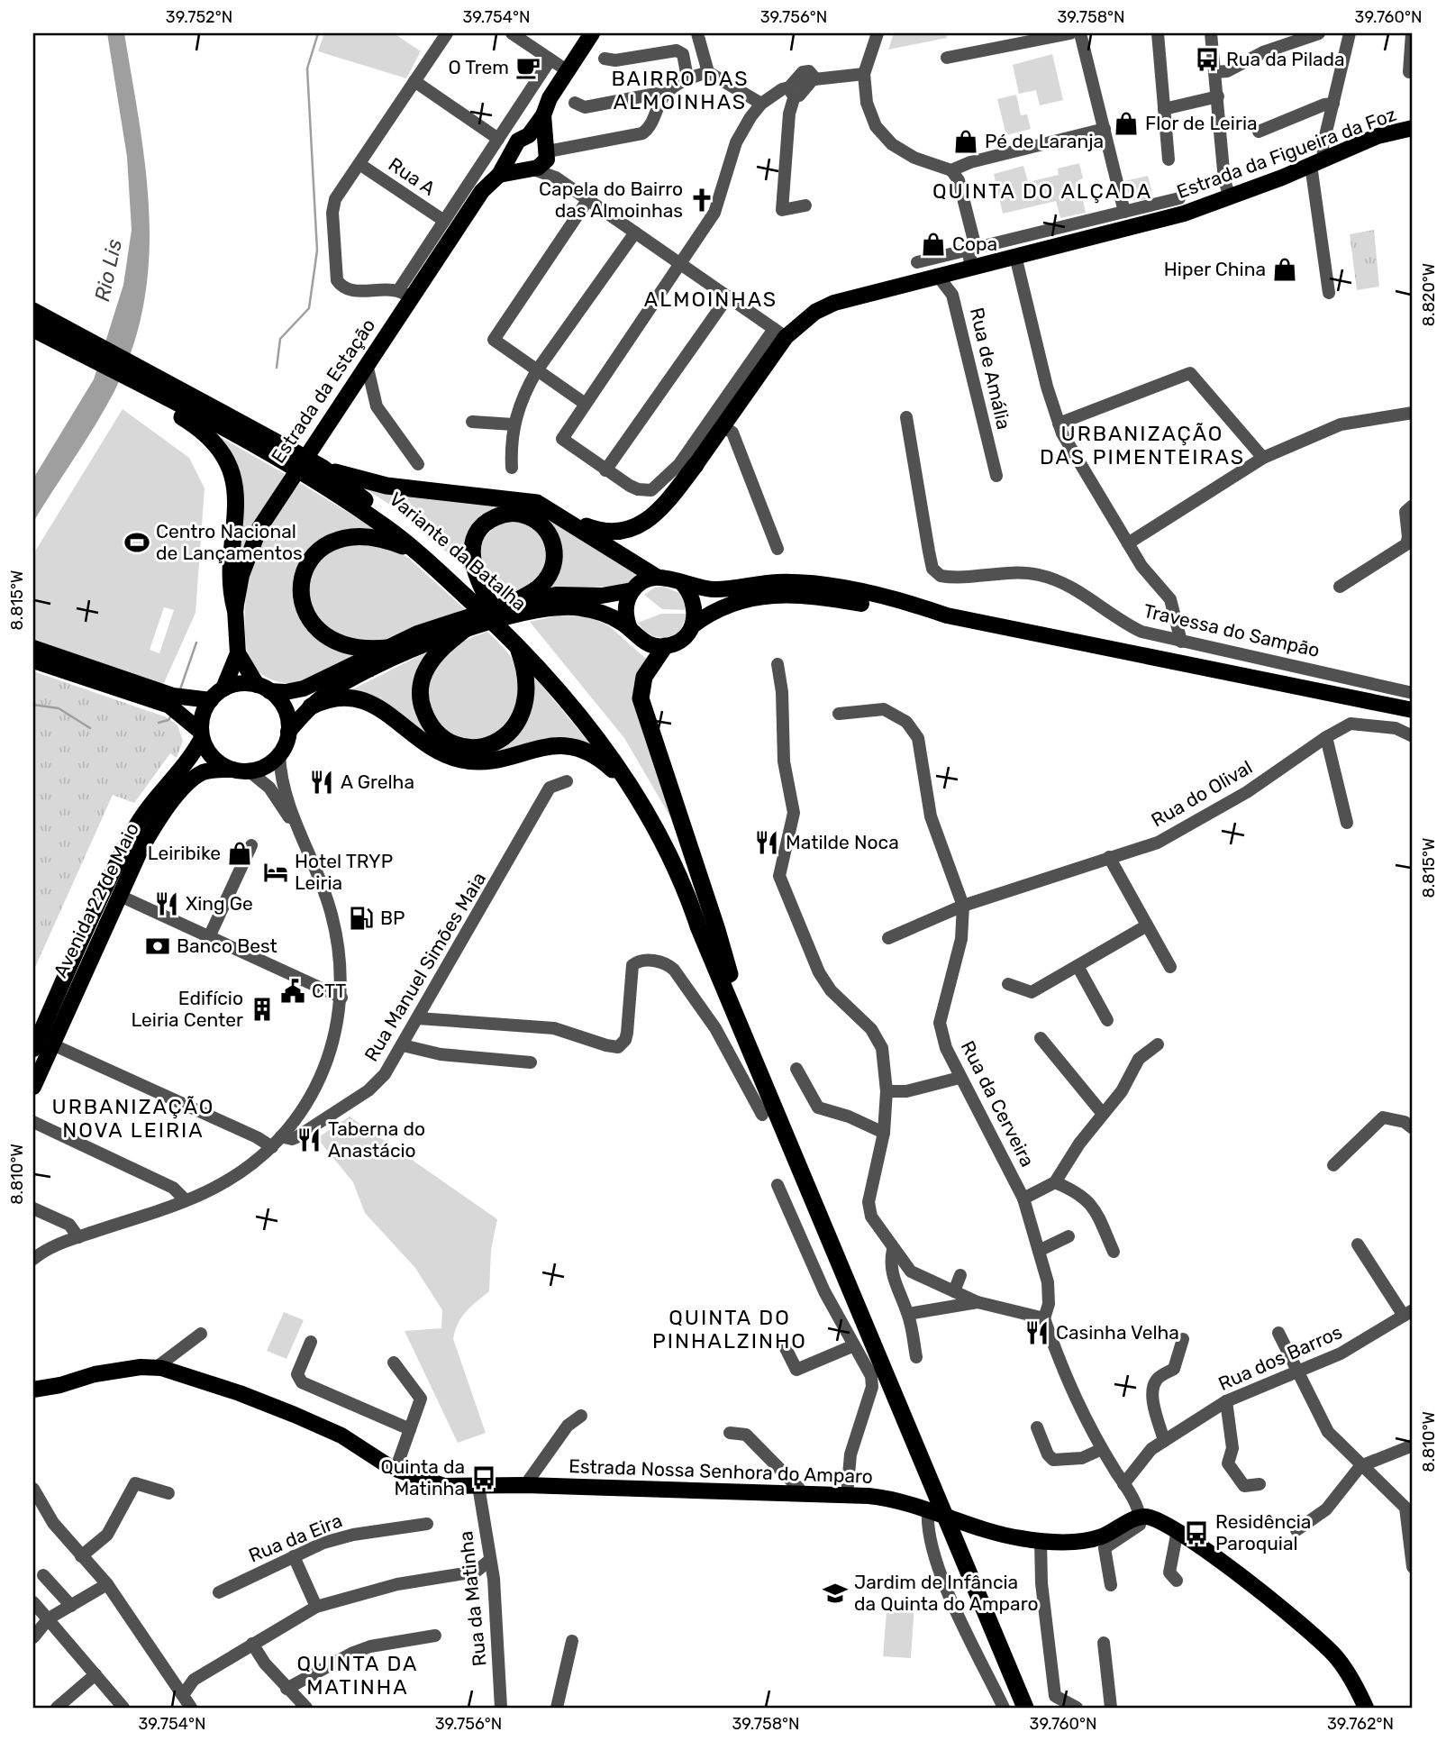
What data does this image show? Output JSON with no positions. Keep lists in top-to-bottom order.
{
  "streets": {
    "highway": ["Variante da Batalha"],
    "main road": [
      "Estrada da Figueira da Foz",
      "Estrada da Estação",
      "Avenida 22 de Maio",
      "Estrada Nossa Senhora do Amparo"
    ],
    "street": [
      "Rua A",
      "Rua de Amália",
      "Travessa do Sampão",
      "Rua do Olival",
      "Rua Manuel Simões Maia",
      "Rua da Cerveira",
      "Rua dos Barros",
      "Rua da Eira",
      "Rua da Matinha"
    ]
  },
  "crossings": [
    ["Estrada da Figueira da Foz", "Rua de Amália"],
    ["Estrada da Estação", "Avenida 22 de Maio"],
    ["Rua do Olival", "Rua da Cerveira"],
    ["Estrada Nossa Senhora do Amparo", "Rua da Matinha"]
  ],
  "districts": [
    "BAIRRO DAS ALMOINHAS",
    "QUINTA DO ALÇADA",
    "ALMOINHAS",
    "URBANIZAÇÃO DAS PIMENTEIRAS",
    "URBANIZAÇÃO NOVA LEIRIA",
    "QUINTA DO PINHALZINHO",
    "QUINTA DA MATINHA"
  ],
  "water": ["Rio Lis"],
  "places": {
    "bus stop": ["Rua da Pilada", "Quinta da Matinha", "Residência Paroquial"],
    "cafe": ["O Trem"],
    "shop": [
      "Flor de Leiria",
      "Pé de Laranja",
      "Copa",
      "Hiper China",
      "Leiribike"
    ],
    "church": ["Capela do Bairro das Almoinhas"],
    "sports": ["Centro Nacional de Lançamentos"],
    "restaurant": [
      "A Grelha",
      "Matilde Noca",
      "Xing Ge",
      "Taberna do Anastácio",
      "Casinha Velha"
    ],
    "hotel": ["Hotel TRYP Leiria"],
    "fuel station": ["BP"],
    "bank": ["Banco Best"],
    "public building": ["CTT"],
    "building": ["Edifício Leiria Center"],
    "school or university": ["Jardim de Infância da Quinta do Amparo"]
  },
  "coordinates": [
    "39.752°N",
    "39.754°N",
    "39.756°N",
    "39.758°N",
    "39.760°N",
    "8.820°W",
    "8.815°W",
    "8.810°W",
    "39.762°N"
  ]
}
